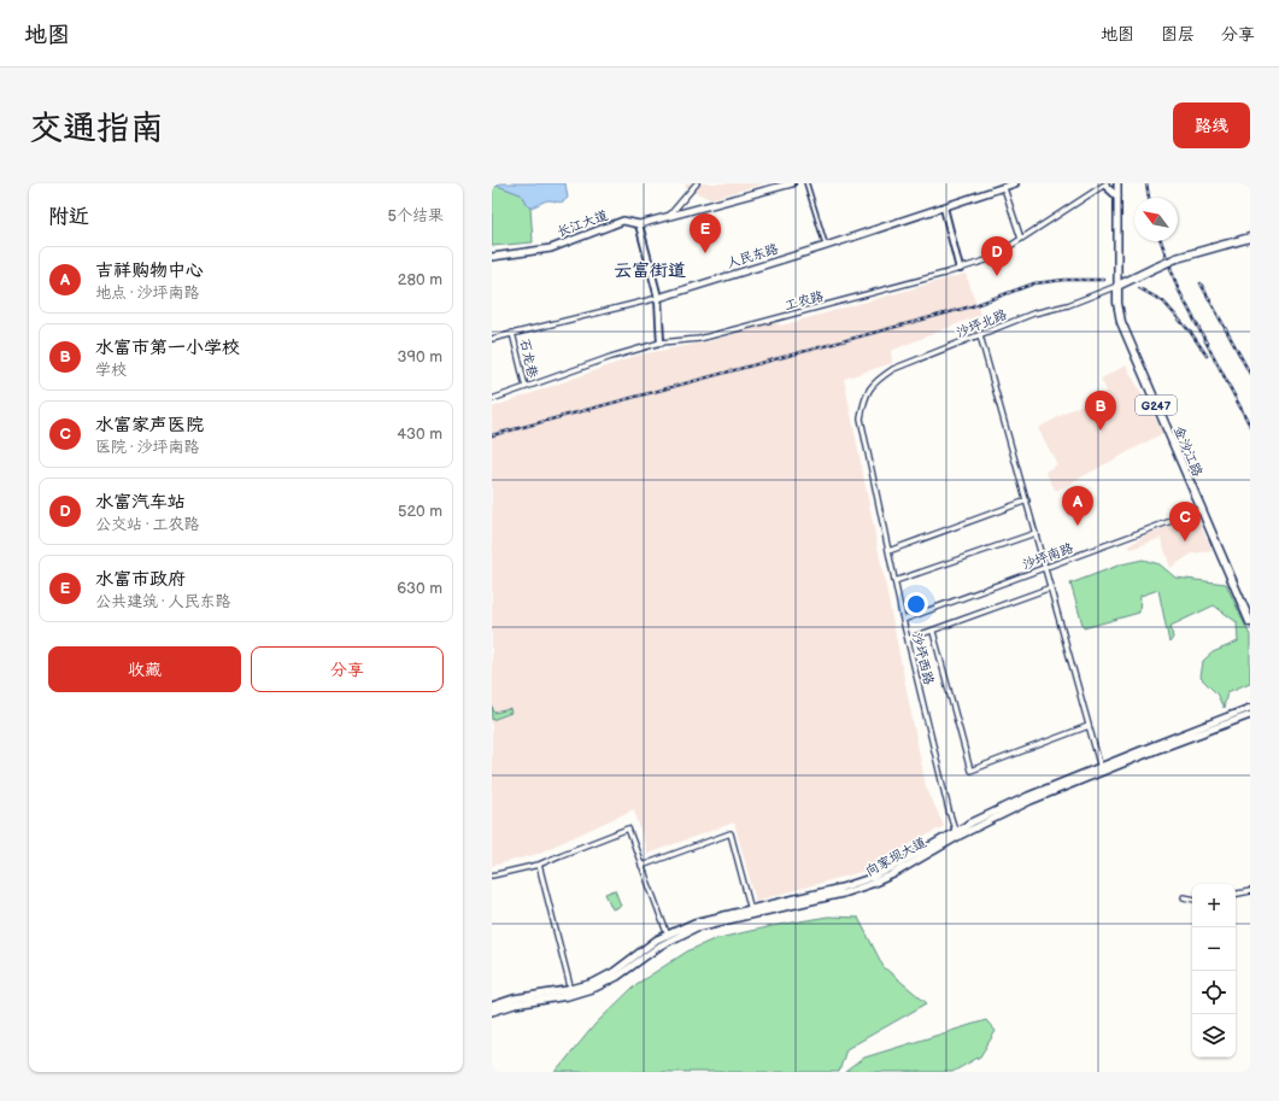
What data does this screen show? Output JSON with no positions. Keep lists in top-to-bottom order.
{
  "streets": {
    "highway": ["G247", "金沙江路"],
    "main road": ["长江大道", "人民东路", "向家坝大道"],
    "street": [
      "工农路",
      "沙坪北路",
      "石龙巷",
      "沙坪南路",
      "沙坪西路"
    ]
  },
  "crossings": [
    ["人民东路", "石龙巷"],
    ["工农路", "石龙巷"],
    ["沙坪北路", "金沙江路"],
    ["沙坪北路", "沙坪西路"],
    ["金沙江路", "沙坪南路"],
    ["沙坪南路", "沙坪西路"],
    ["沙坪西路", "向家坝大道"]
  ],
  "districts": ["云富街道"],
  "north": "top left",
  "page": {
    "header": "地图",
    "nav": ["地图", "图层", "分享"],
    "buttons": [
      "路线",
      ["收藏", "分享"]
    ],
    "title": "交通指南",
    "heading": ["附近", "5个结果"],
    "pins": [
      "E",
      "D",
      "B",
      "A",
      "C"
    ],
    "list": [
      {
        "mark": "A",
        "name": "吉祥购物中心",
        "note": "地点 · 沙坪南路",
        "value": "280 m"
      },
      {
        "mark": "B",
        "name": "水富市第一小学校",
        "note": "学校",
        "value": "390 m"
      },
      {
        "mark": "C",
        "name": "水富家声医院",
        "note": "医院 · 沙坪南路",
        "value": "430 m"
      },
      {
        "mark": "D",
        "name": "水富汽车站",
        "note": "公交站 · 工农路",
        "value": "520 m"
      },
      {
        "mark": "E",
        "name": "水富市政府",
        "note": "公共建筑 · 人民东路",
        "value": "630 m"
      }
    ],
    "map_buttons": ["+", "−"]
  }
}
